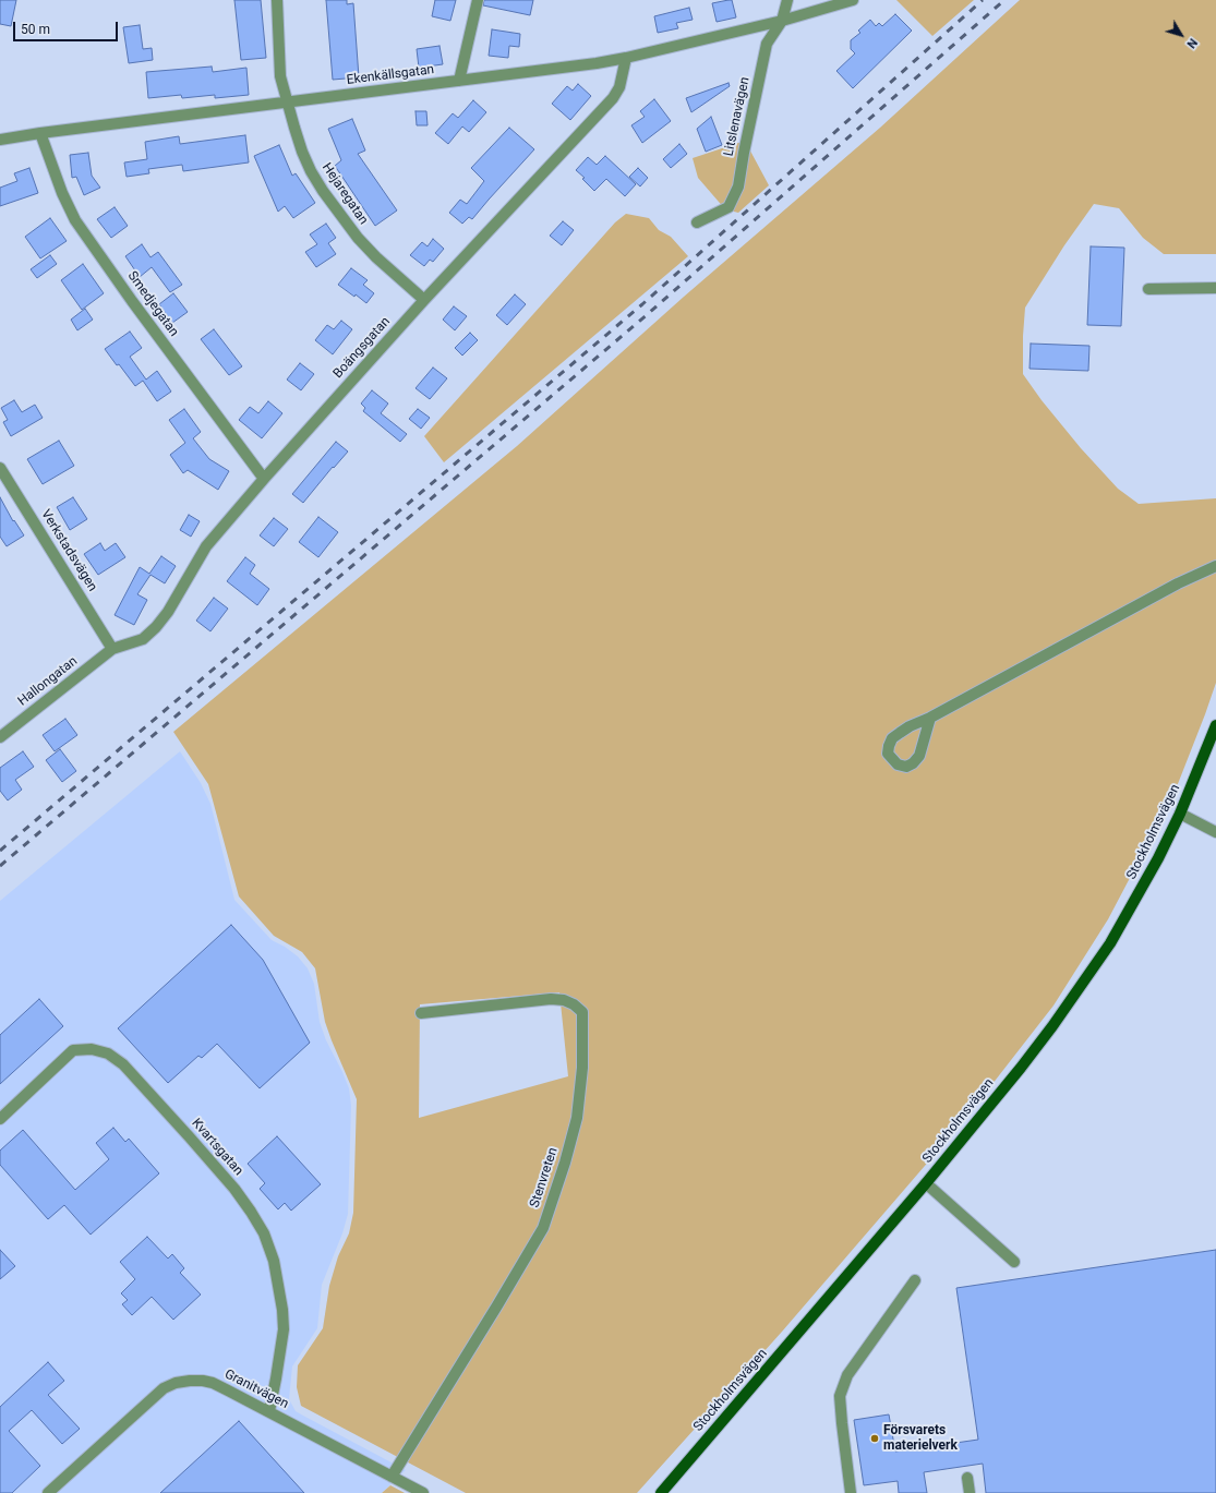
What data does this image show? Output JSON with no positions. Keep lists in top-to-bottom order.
{
  "streets": {
    "main road": ["Stockholmsvägen"],
    "street": [
      "Ekenkällsgatan",
      "Litslenavägen",
      "Hejaregatan",
      "Smedjegatan",
      "Boängsgatan",
      "Verkstadsvägen",
      "Hallongatan",
      "Kvartsgatan",
      "Stenvreten",
      "Granitvägen"
    ]
  },
  "crossings": [
    ["Ekenkällsgatan", "Litslenavägen"],
    ["Ekenkällsgatan", "Hejaregatan"],
    ["Ekenkällsgatan", "Smedjegatan"],
    ["Ekenkällsgatan", "Boängsgatan"],
    ["Hejaregatan", "Boängsgatan"],
    ["Smedjegatan", "Boängsgatan"],
    ["Boängsgatan", "Verkstadsvägen"],
    ["Boängsgatan", "Hallongatan"],
    ["Verkstadsvägen", "Hallongatan"],
    ["Kvartsgatan", "Granitvägen"],
    ["Stenvreten", "Granitvägen"]
  ],
  "places": ["Försvarets materielverk"],
  "scale_bar": "50 m",
  "north": "bottom right"
}
